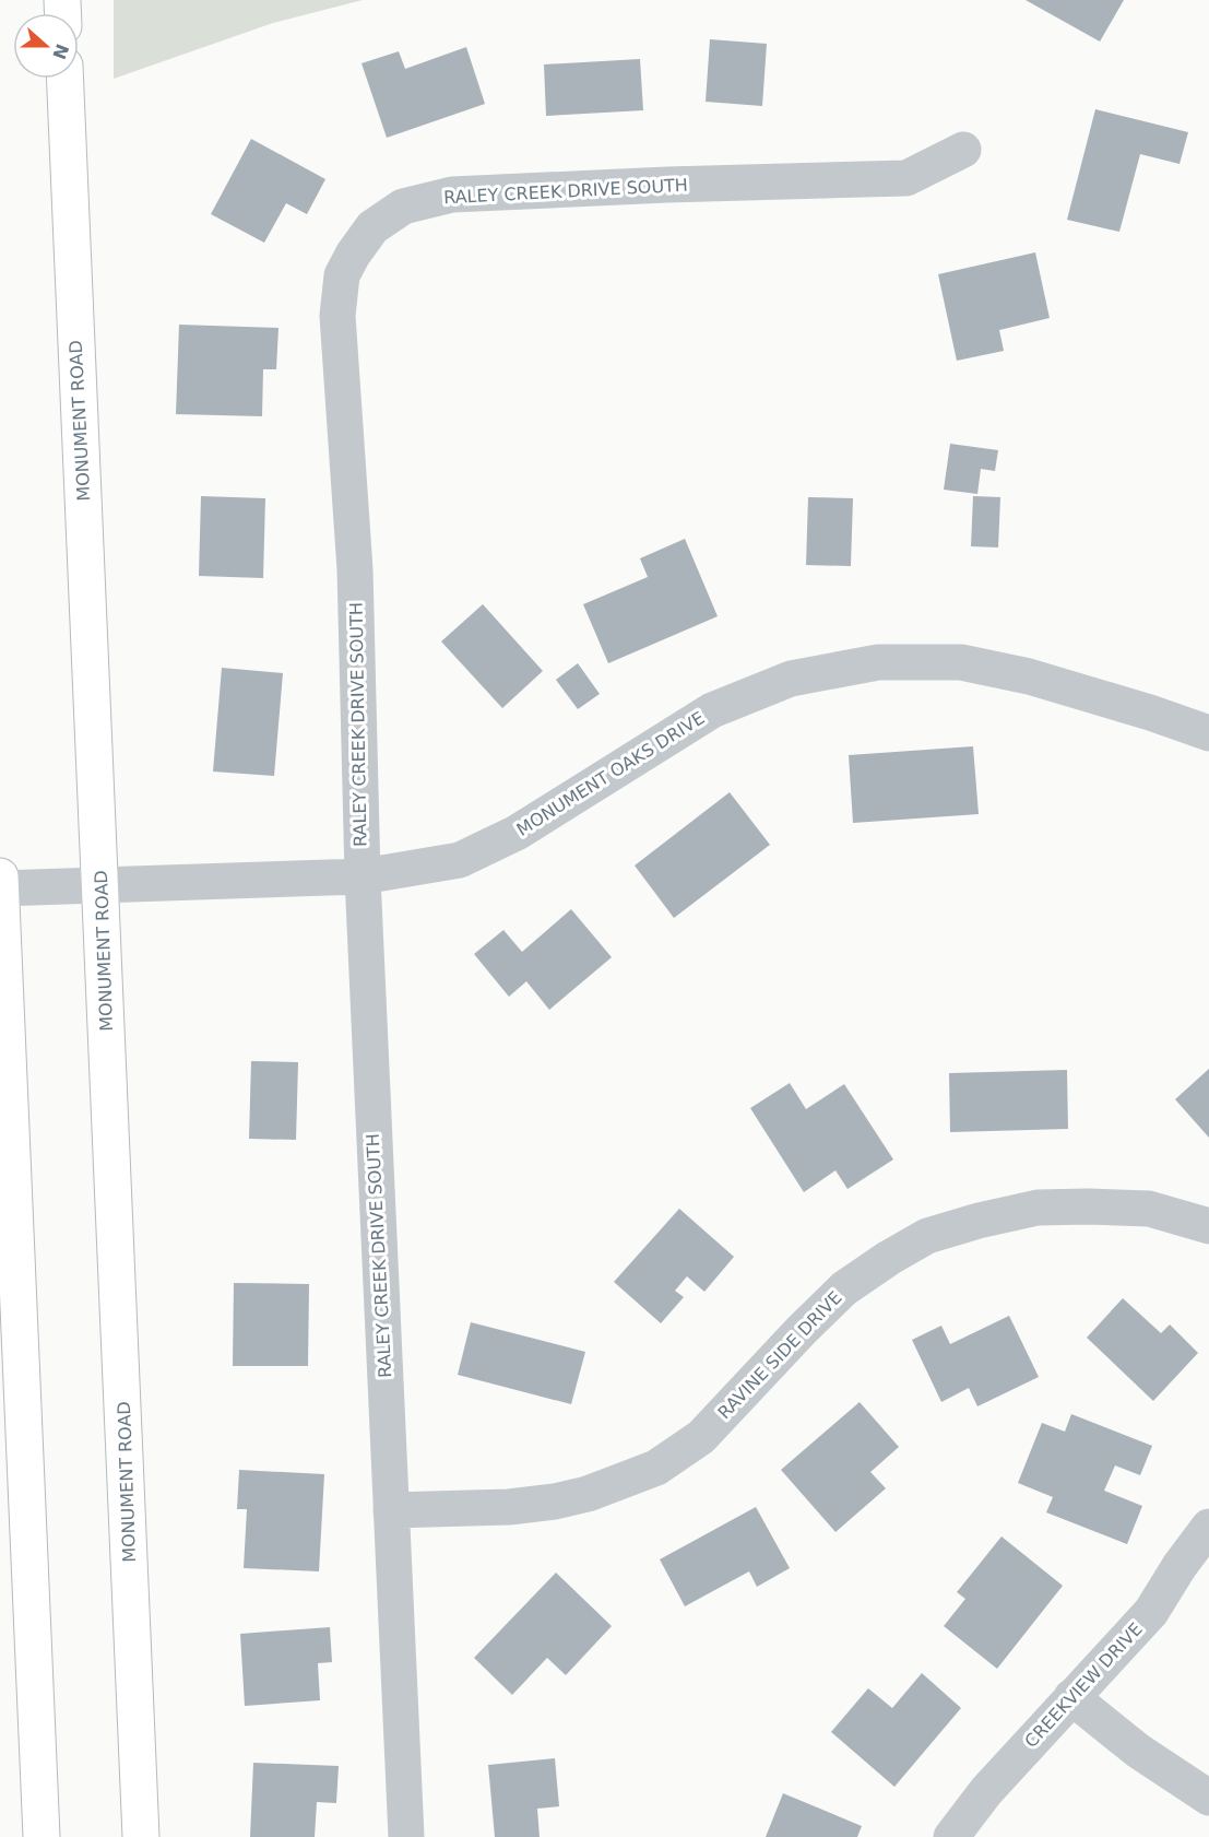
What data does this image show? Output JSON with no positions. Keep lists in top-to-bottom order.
{
  "streets": {
    "main road": ["MONUMENT ROAD"],
    "street": [
      "RALEY CREEK DRIVE SOUTH",
      "MONUMENT OAKS DRIVE",
      "RAVINE SIDE DRIVE",
      "CREEKVIEW DRIVE"
    ]
  },
  "crossings": [
    ["RALEY CREEK DRIVE SOUTH", "MONUMENT OAKS DRIVE"],
    ["RALEY CREEK DRIVE SOUTH", "RAVINE SIDE DRIVE"],
    ["MONUMENT ROAD", "MONUMENT OAKS DRIVE"]
  ],
  "north": "right"
}
